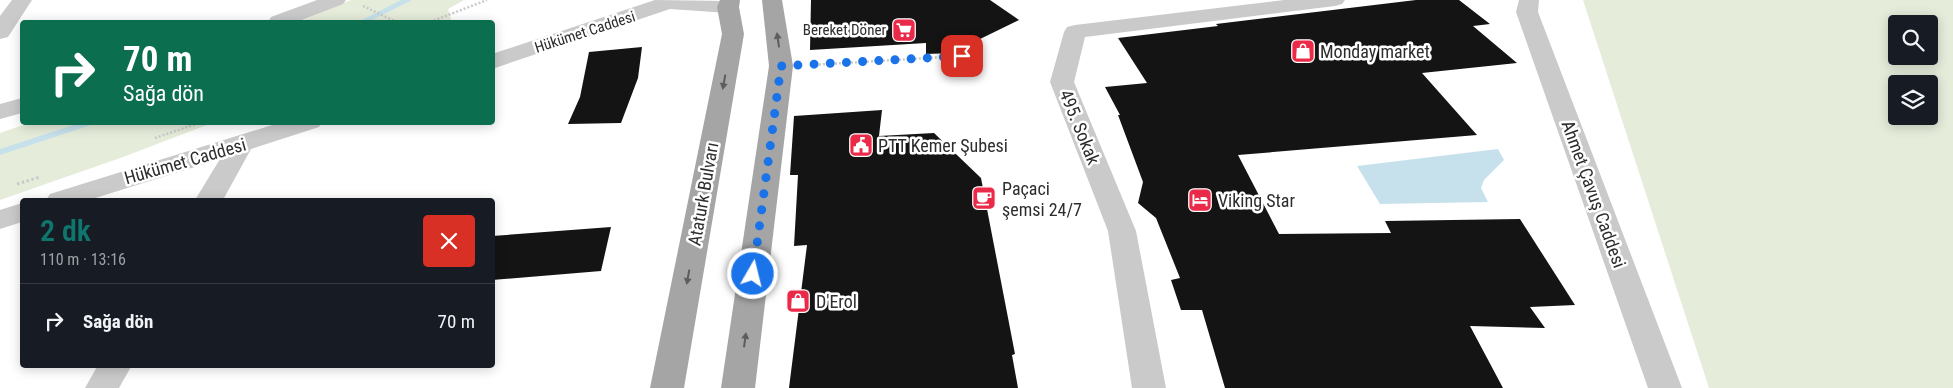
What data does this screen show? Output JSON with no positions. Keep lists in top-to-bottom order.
{
  "streets": {
    "main road": ["Ataturk Bulvarı"],
    "street": ["Hükümet Caddesi", "495. Sokak", "Ahmet Çavuş Caddesi"]
  },
  "places": {
    "supermarket": ["Bereket Döner"],
    "shop": ["Monday market", "D'Erol"],
    "public building": ["PTT Kemer Şubesi"],
    "cafe": ["Paçaci şemsi 24/7"],
    "hotel": ["Viking Star"]
  },
  "page": {
    "turn": ["70 m", "Sağa dön"],
    "heading": ["2 dk", "110 m · 13:16"],
    "list": [
      {
        "name": "Sağa dön",
        "value": "70 m"
      }
    ]
  }
}
